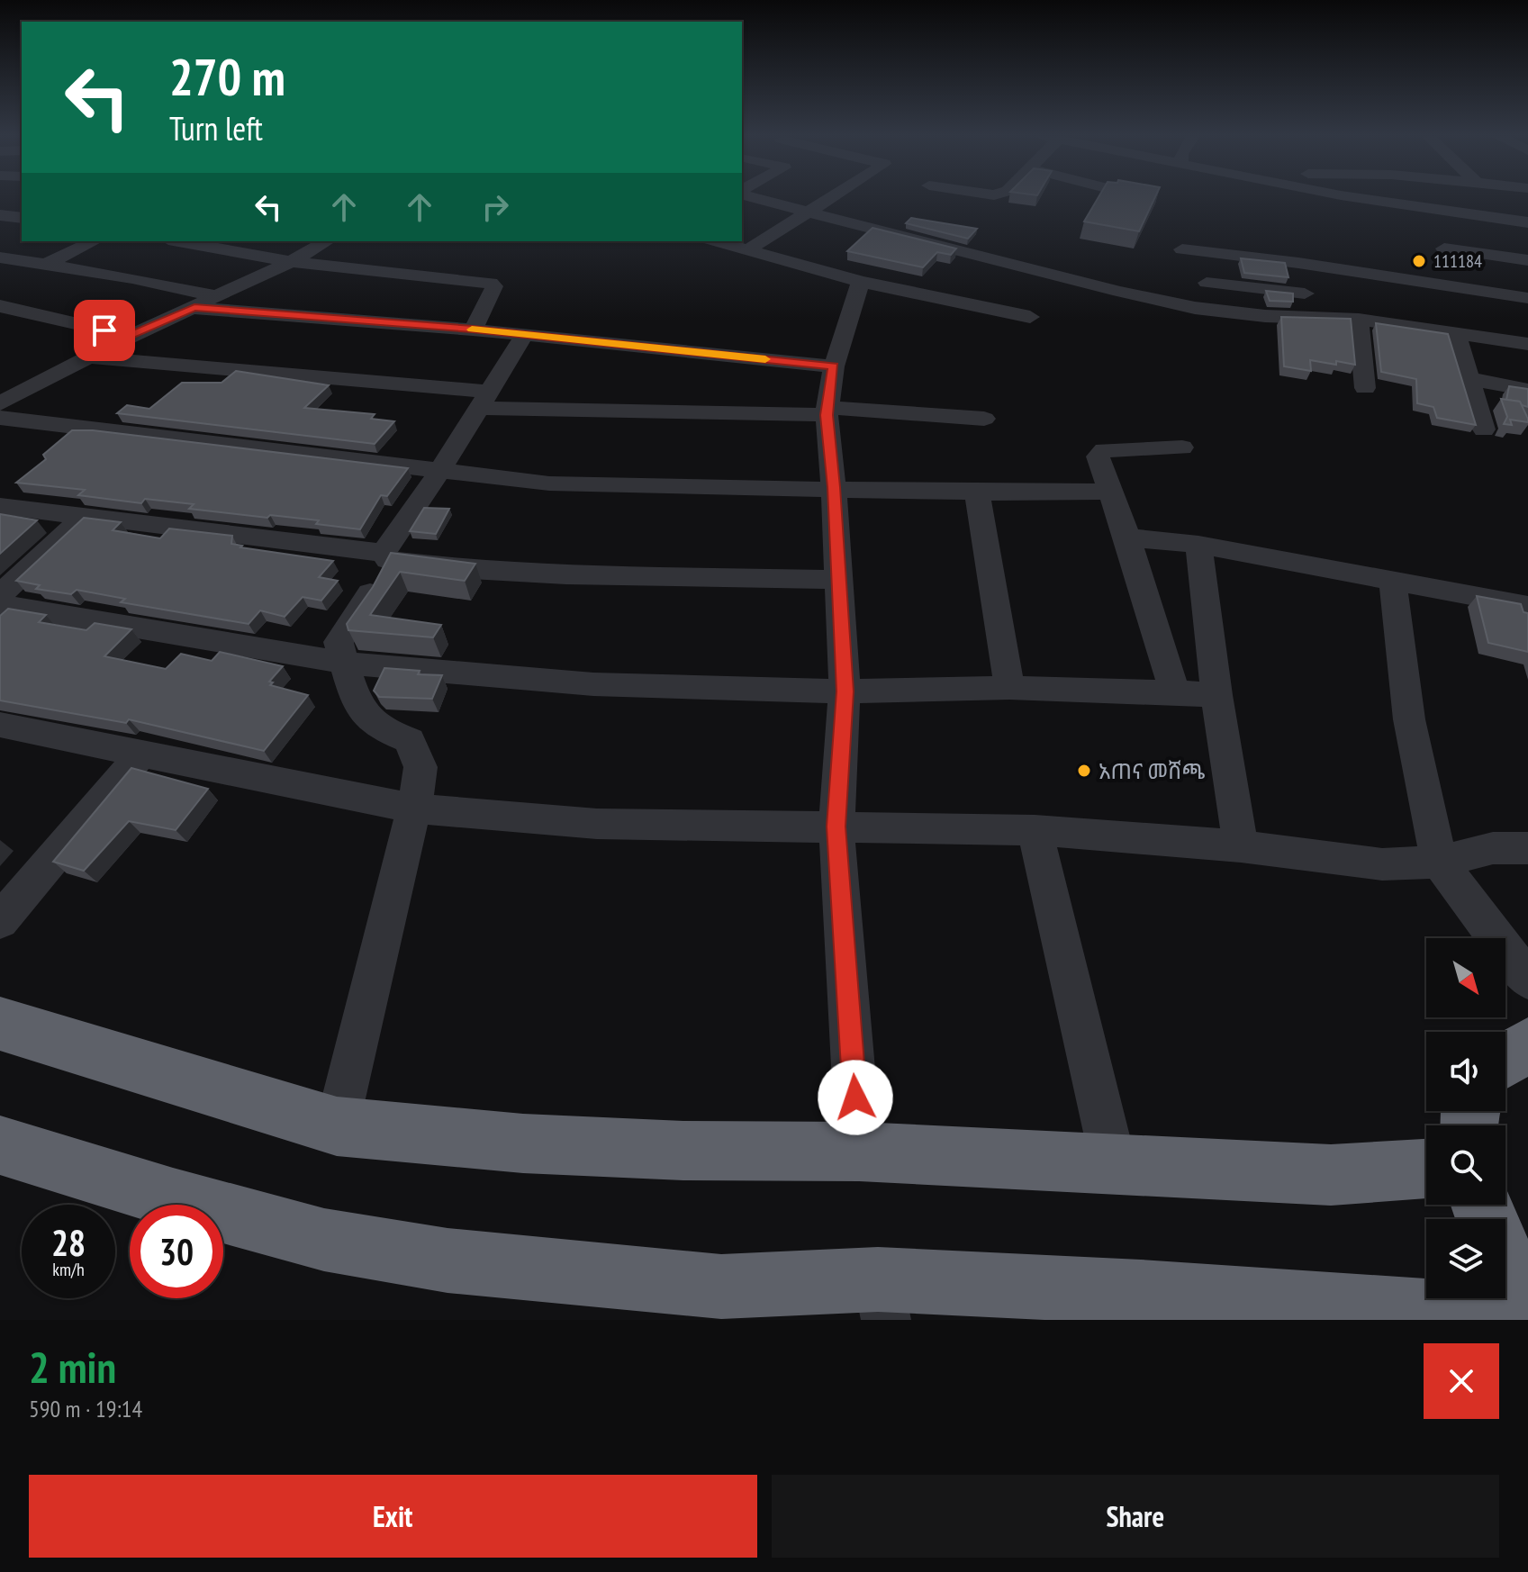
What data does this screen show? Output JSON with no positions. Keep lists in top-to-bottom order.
{
  "places": ["111184", "አጠና መሸጫ"],
  "north": "bottom right",
  "page": {
    "turn": ["270 m", "Turn left"],
    "speed": "28 km/h",
    "limit": "30",
    "heading": ["2 min", "590 m · 19:14"],
    "buttons": ["Exit", "Share"]
  }
}
